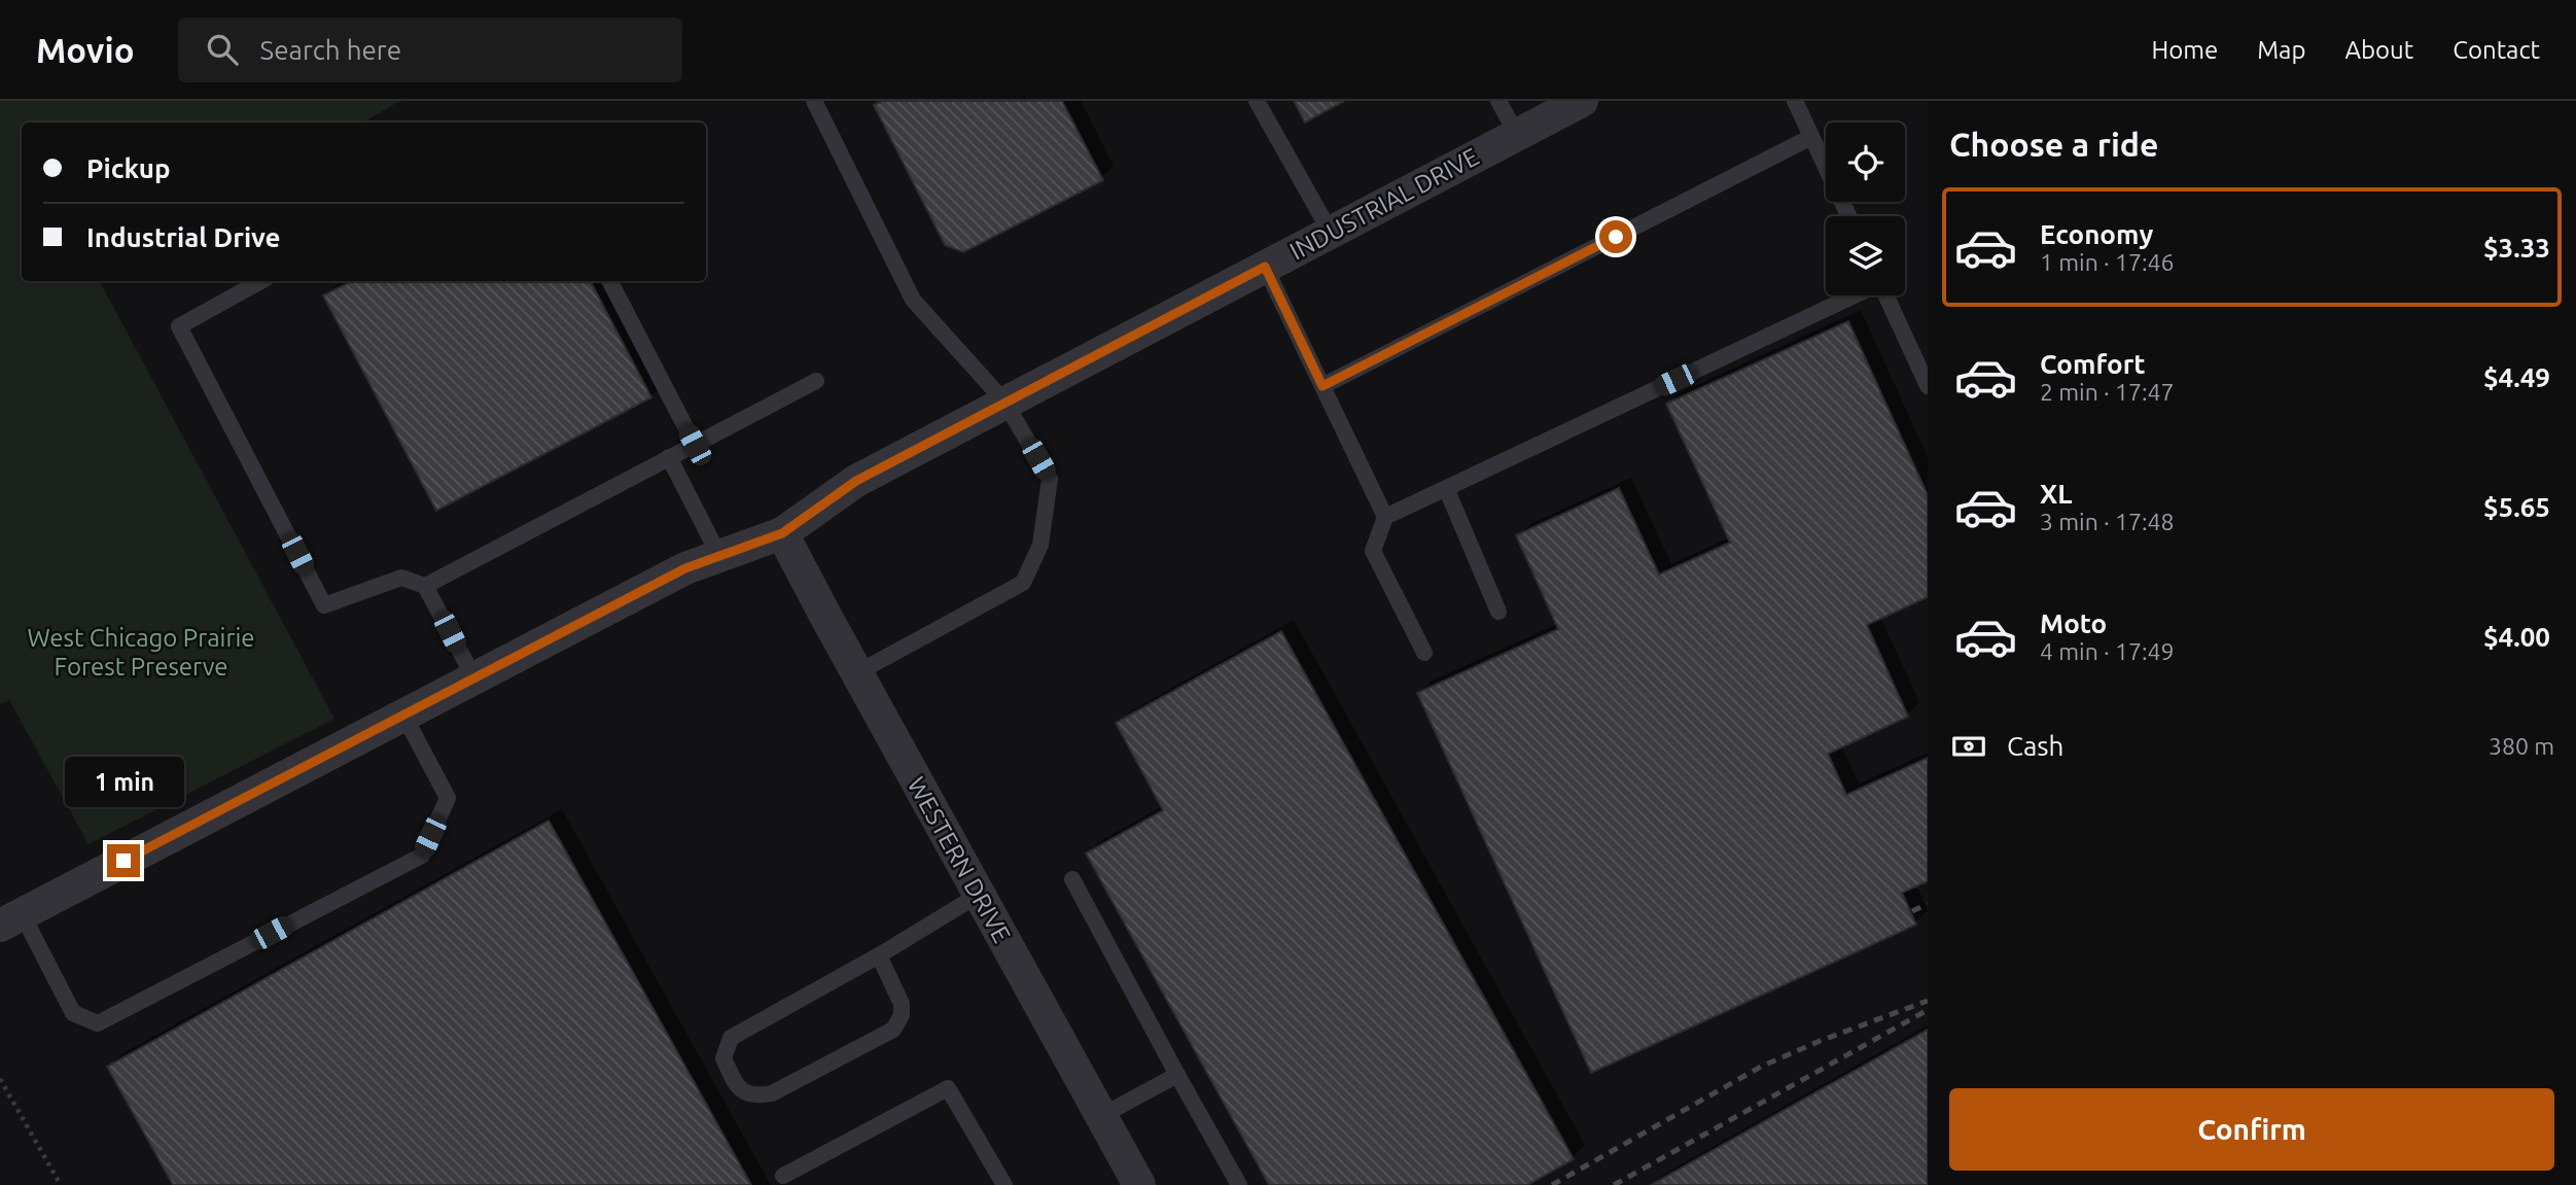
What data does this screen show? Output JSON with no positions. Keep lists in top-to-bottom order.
{
  "streets": {
    "street": ["INDUSTRIAL DRIVE", "WESTERN DRIVE"]
  },
  "crossings": [
    ["INDUSTRIAL DRIVE", "WESTERN DRIVE"]
  ],
  "parks": ["West Chicago Prairie Forest Preserve"],
  "page": {
    "header": "Movio",
    "search": "Search here",
    "nav": [
      "Home",
      "Map",
      "About",
      "Contact"
    ],
    "heading": "Choose a ride",
    "banner": ["Pickup", "Industrial Drive"],
    "list": [
      {
        "name": "Economy",
        "note": "1 min · 17:46",
        "value": "$3.33"
      },
      {
        "name": "Comfort",
        "note": "2 min · 17:47",
        "value": "$4.49"
      },
      {
        "name": "XL",
        "note": "3 min · 17:48",
        "value": "$5.65"
      },
      {
        "name": "Moto",
        "note": "4 min · 17:49",
        "value": "$4.00"
      }
    ],
    "pay": ["Cash", "380 m"],
    "bubble": "1 min",
    "buttons": "Confirm"
  }
}
